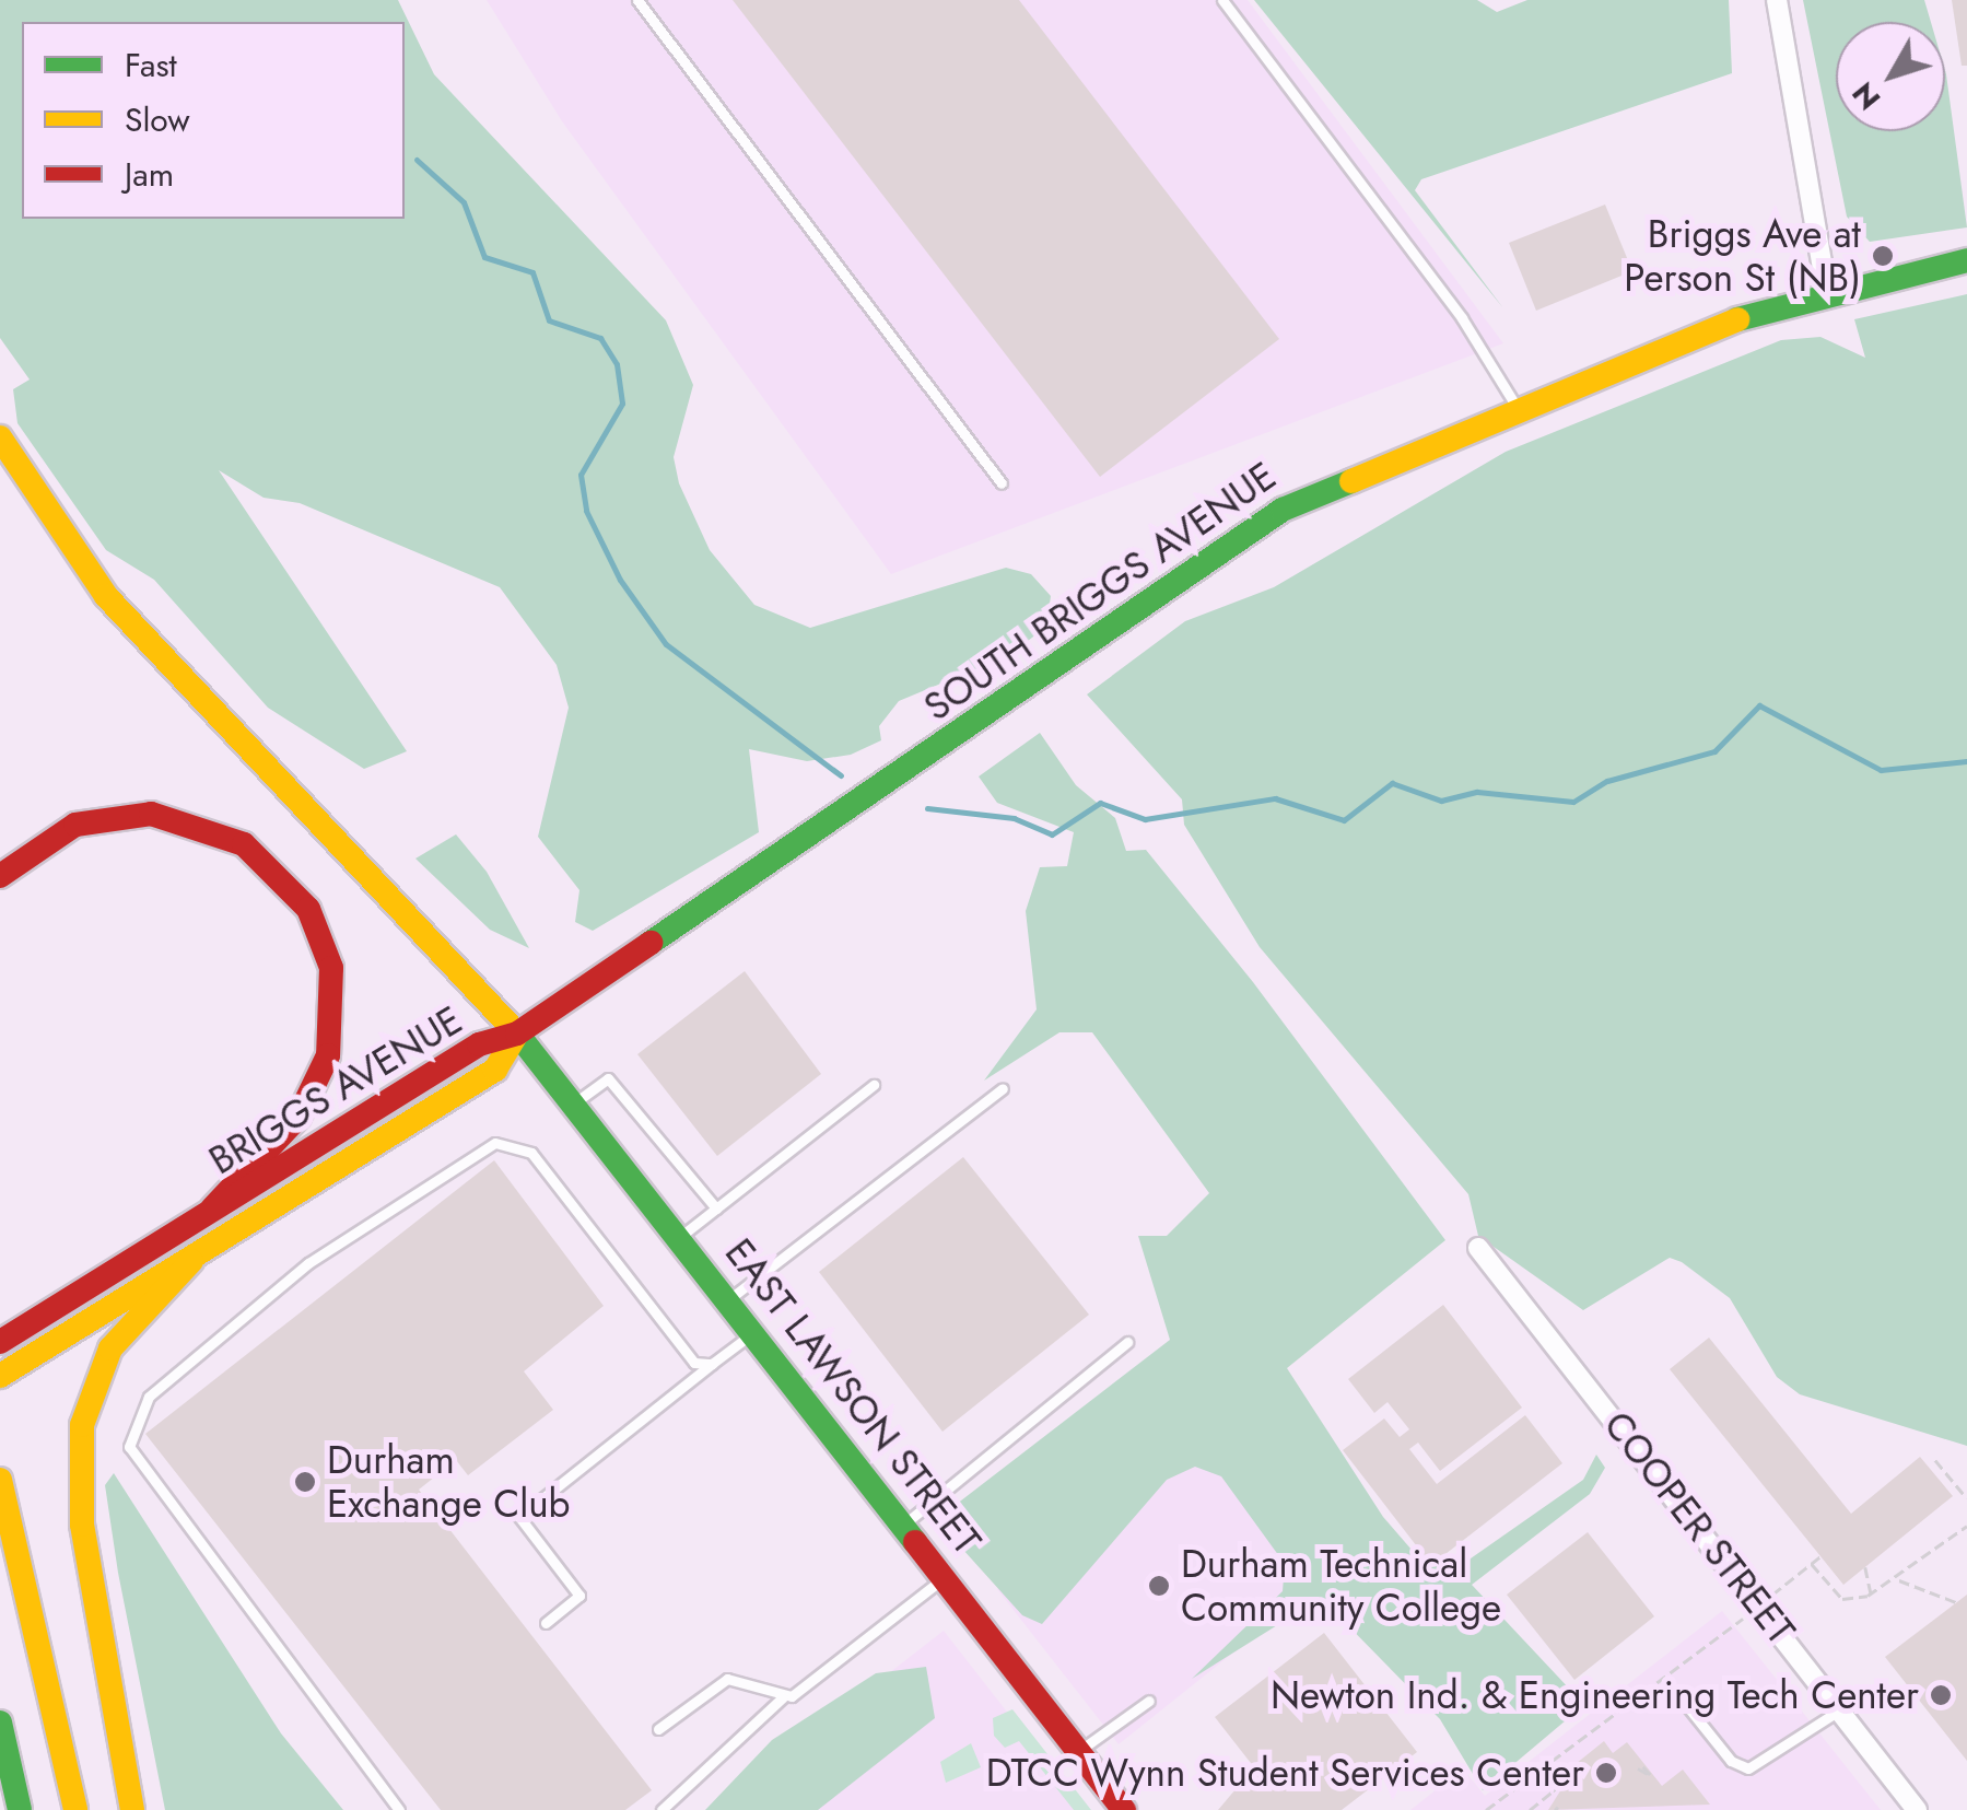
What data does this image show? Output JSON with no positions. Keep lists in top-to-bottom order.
{
  "streets": {
    "main road": ["SOUTH BRIGGS AVENUE", "BRIGGS AVENUE", "EAST LAWSON STREET"],
    "street": ["COOPER STREET"]
  },
  "crossings": [
    ["SOUTH BRIGGS AVENUE", "BRIGGS AVENUE"],
    ["SOUTH BRIGGS AVENUE", "EAST LAWSON STREET"],
    ["BRIGGS AVENUE", "EAST LAWSON STREET"]
  ],
  "places": [
    "Briggs Ave at Person St (NB)",
    "Durham Exchange Club",
    "Durham Technical Community College",
    "Newton Ind. & Engineering Tech Center",
    "DTCC Wynn Student Services Center"
  ],
  "legend": ["Fast", "Slow", "Jam"],
  "north": "bottom left"
}
